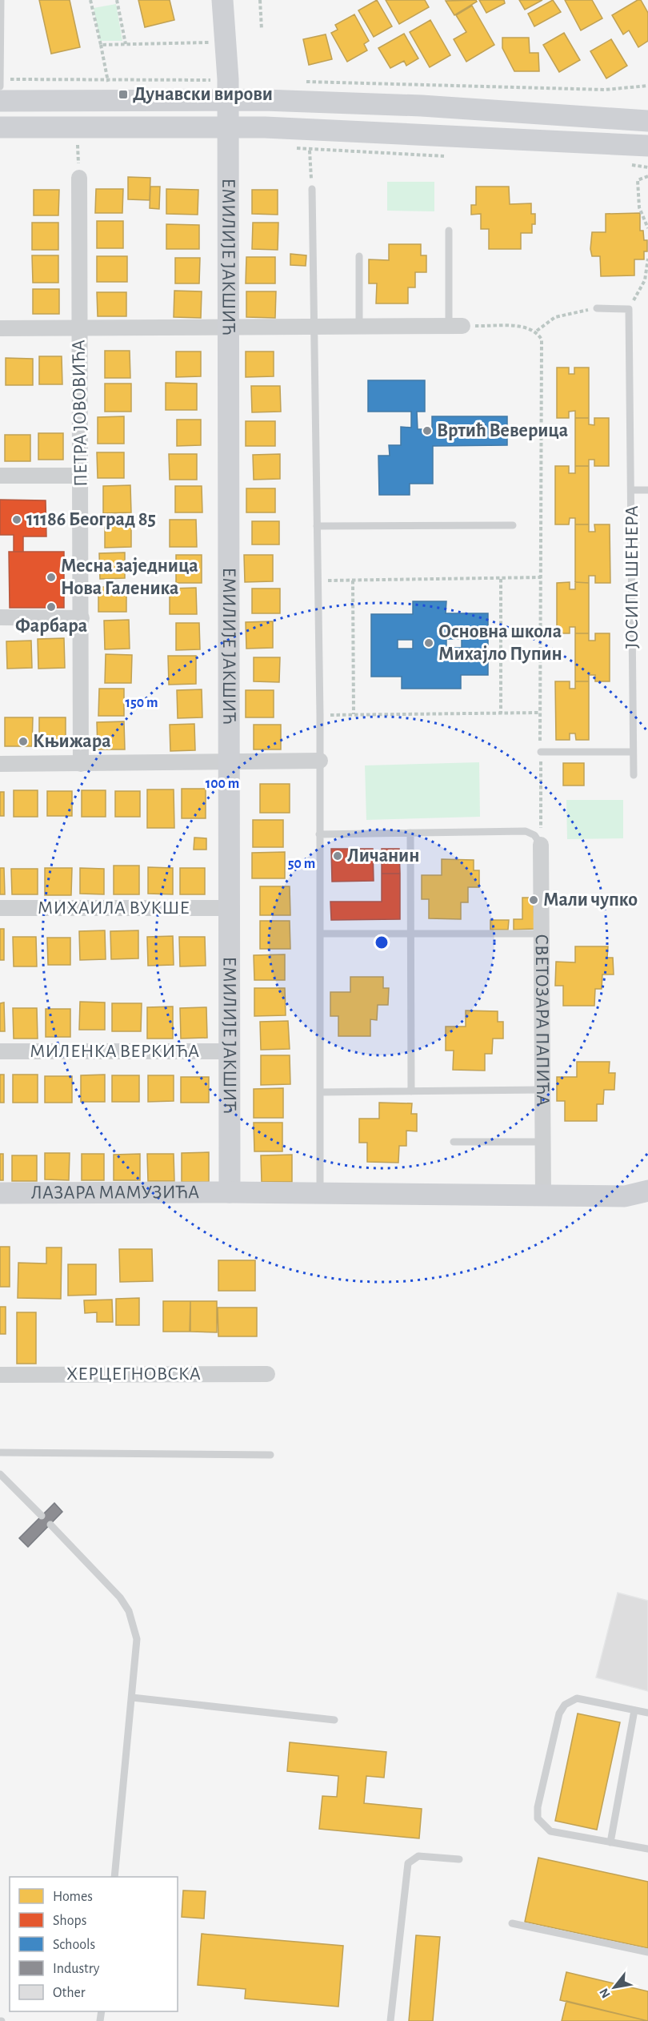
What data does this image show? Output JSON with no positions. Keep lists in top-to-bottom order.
{
  "streets": {
    "street": [
      "ЕМИЛИЈЕ ЈАКШИЋ",
      "ПЕТРА ЈОВОВИЋА",
      "МИХАИЛА ВУКШЕ",
      "СВЕТОЗАРА ПАПИЋА",
      "МИЛЕНКА ВЕРКИЋА",
      "ЛАЗАРА МАМУЗИЋА",
      "ХЕРЦЕГНОВСКА"
    ],
    "lane": ["ЈОСИПА ШЕНЕРА"]
  },
  "crossings": [
    ["ЕМИЛИЈЕ ЈАКШИЋ", "МИХАИЛА ВУКШЕ"],
    ["ЕМИЛИЈЕ ЈАКШИЋ", "МИЛЕНКА ВЕРКИЋА"],
    ["ЕМИЛИЈЕ ЈАКШИЋ", "ЛАЗАРА МАМУЗИЋА"]
  ],
  "places": {
    "transit": ["Дунавски вирови"],
    "other": [
      "Вртић Веверица",
      "11186 Београд 85",
      "Месна заједница Нова Галеника",
      "Фарбара",
      "Основна школа Михајло Пупин",
      "Књижара",
      "Личанин",
      "Мали чупко"
    ]
  },
  "legend": [
    "Homes",
    "Shops",
    "Schools",
    "Industry",
    "Other"
  ],
  "north": "bottom left",
  "rings": ["150 m", "100 m", "50 m"]
}
